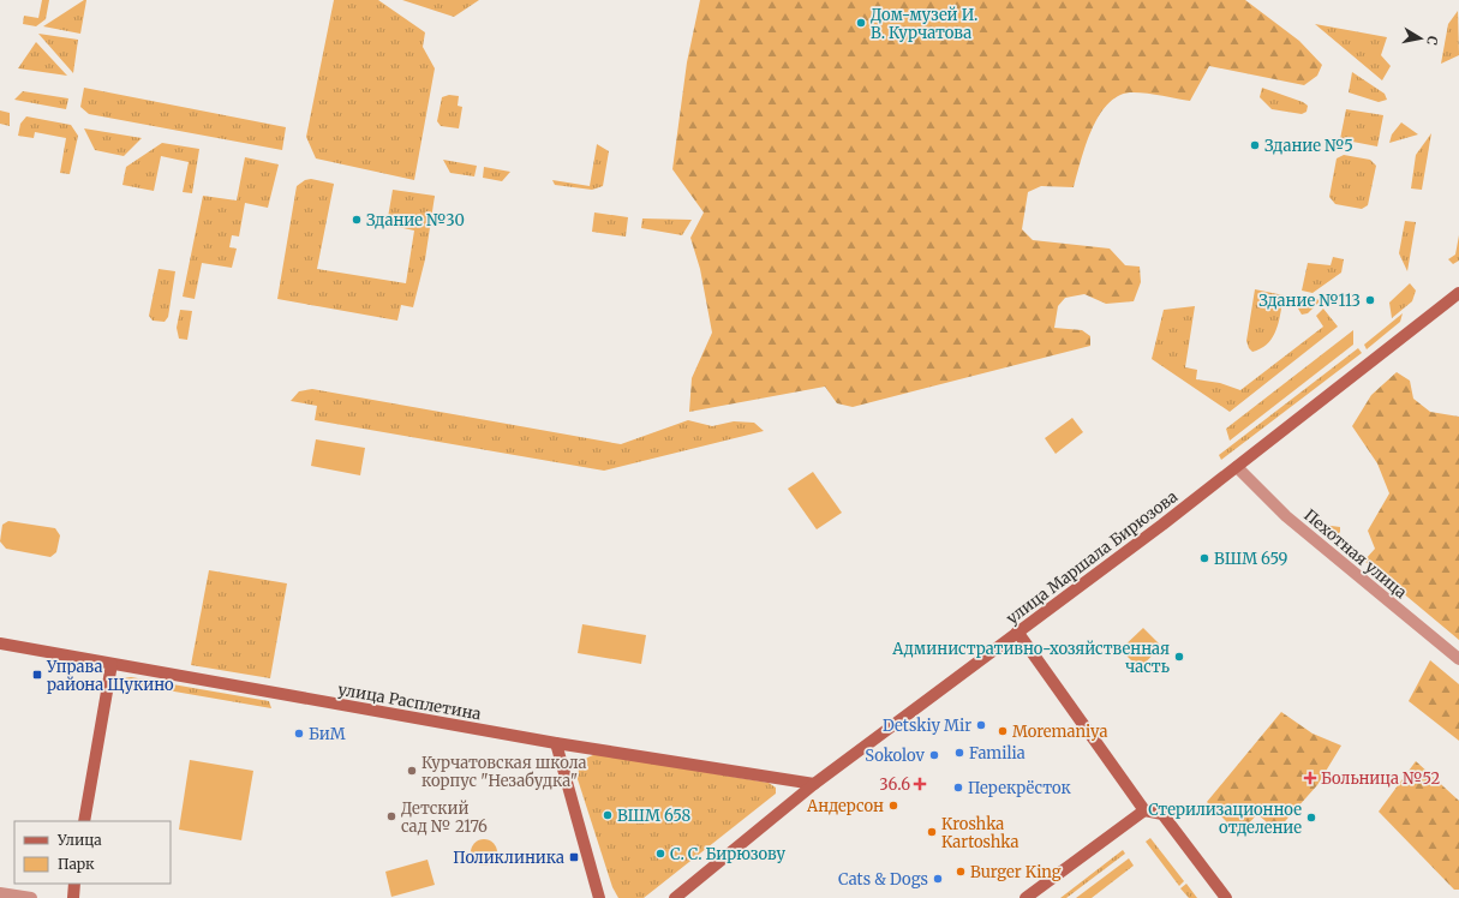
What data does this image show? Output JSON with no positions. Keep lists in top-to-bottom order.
{
  "streets": {
    "street": ["Пехотная улица", "улица Маршала Бирюзова", "улица Расплетина"]
  },
  "crossings": [
    ["Пехотная улица", "улица Маршала Бирюзова"],
    ["улица Маршала Бирюзова", "улица Расплетина"]
  ],
  "places": {
    "other": [
      "Дом-музей И. В. Курчатова",
      "Здание №5",
      "Здание №30",
      "Здание №113",
      "BШМ 659",
      "Административно-хозяйственная часть",
      "Detskiy Mir",
      "Moremaniya",
      "БиМ",
      "Familia",
      "Sokolov",
      "Курчатовская школа корпус \"Незабудка\"",
      "Перекрёсток",
      "Андерсон",
      "ВШM 658",
      "Детский сад № 2176",
      "Стерилизационное отделение",
      "Kroshka Kartoshka",
      "С. С. Бирюзову",
      "Burger King",
      "Cats & Dogs"
    ],
    "transit": ["Управа района Щукино", "Поликлиника"],
    "health": ["Больница №52", "36.6"]
  },
  "legend": ["Улица", "Парк"],
  "north": "right"
}
